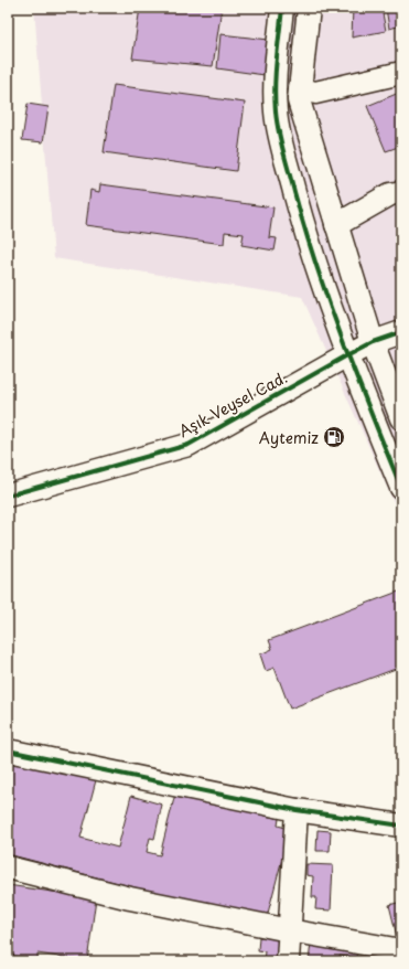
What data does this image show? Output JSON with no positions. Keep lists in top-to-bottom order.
{
  "streets": {
    "street": ["Aşık Veysel Cad."]
  },
  "places": {
    "fuel station": ["Aytemiz"]
  }
}
